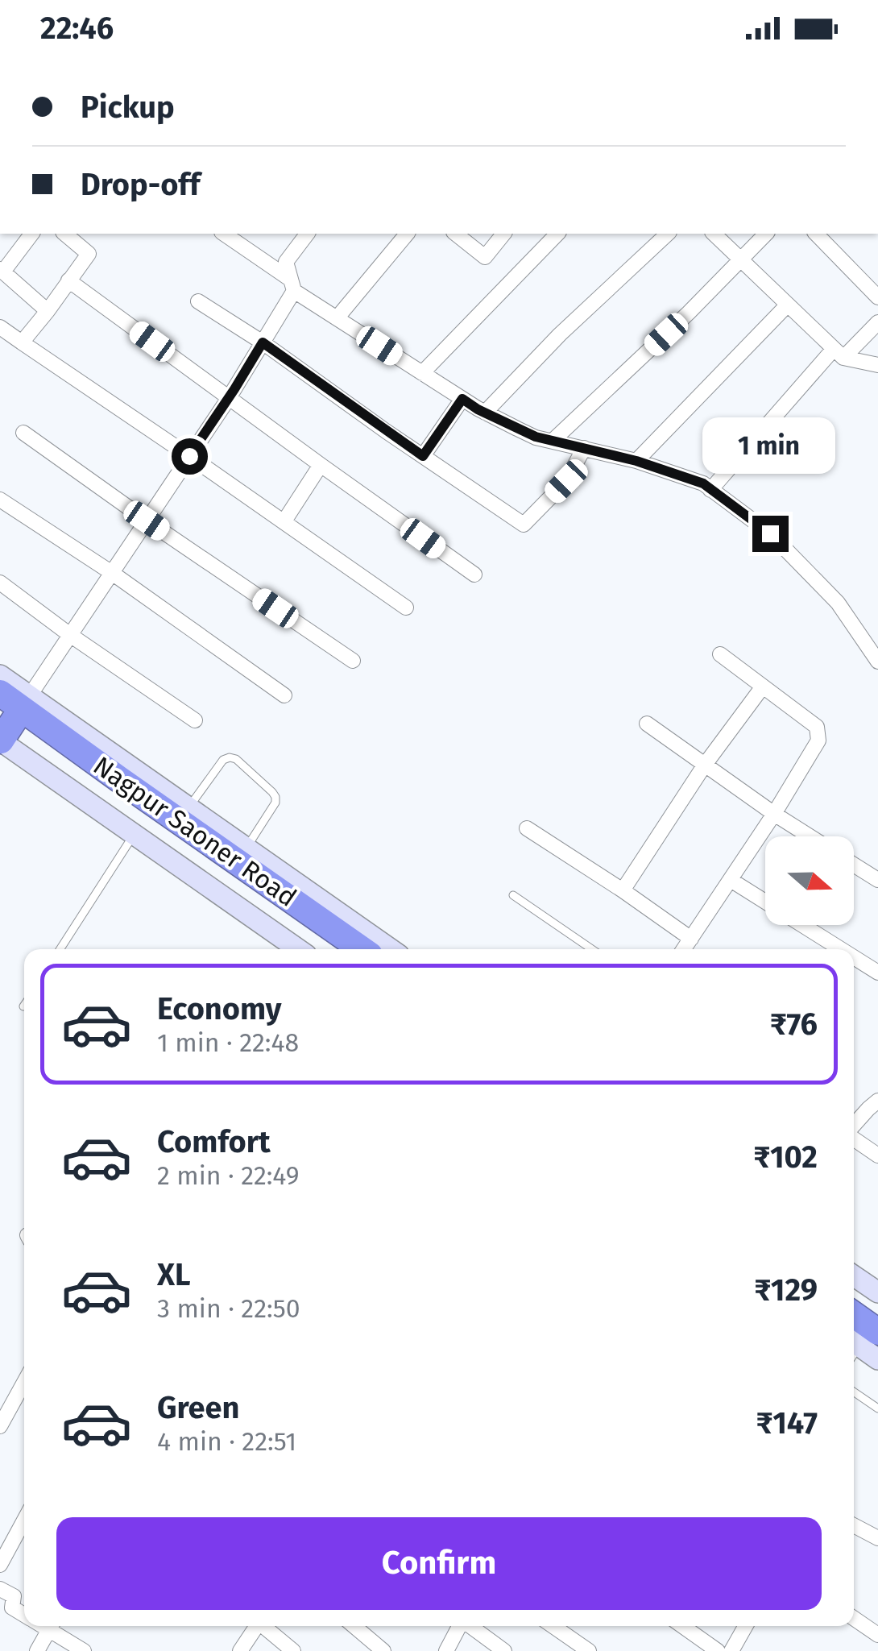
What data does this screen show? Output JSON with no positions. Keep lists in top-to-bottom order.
{
  "streets": {
    "highway": ["Nagpur Saoner Road"]
  },
  "north": "right",
  "page": {
    "status": "22:46",
    "banner": ["Pickup", "Drop-off"],
    "bubble": "1 min",
    "list": [
      {
        "name": "Economy",
        "note": "1 min · 22:48",
        "value": "₹76"
      },
      {
        "name": "Comfort",
        "note": "2 min · 22:49",
        "value": "₹102"
      },
      {
        "name": "XL",
        "note": "3 min · 22:50",
        "value": "₹129"
      },
      {
        "name": "Green",
        "note": "4 min · 22:51",
        "value": "₹147"
      }
    ],
    "buttons": "Confirm"
  }
}
